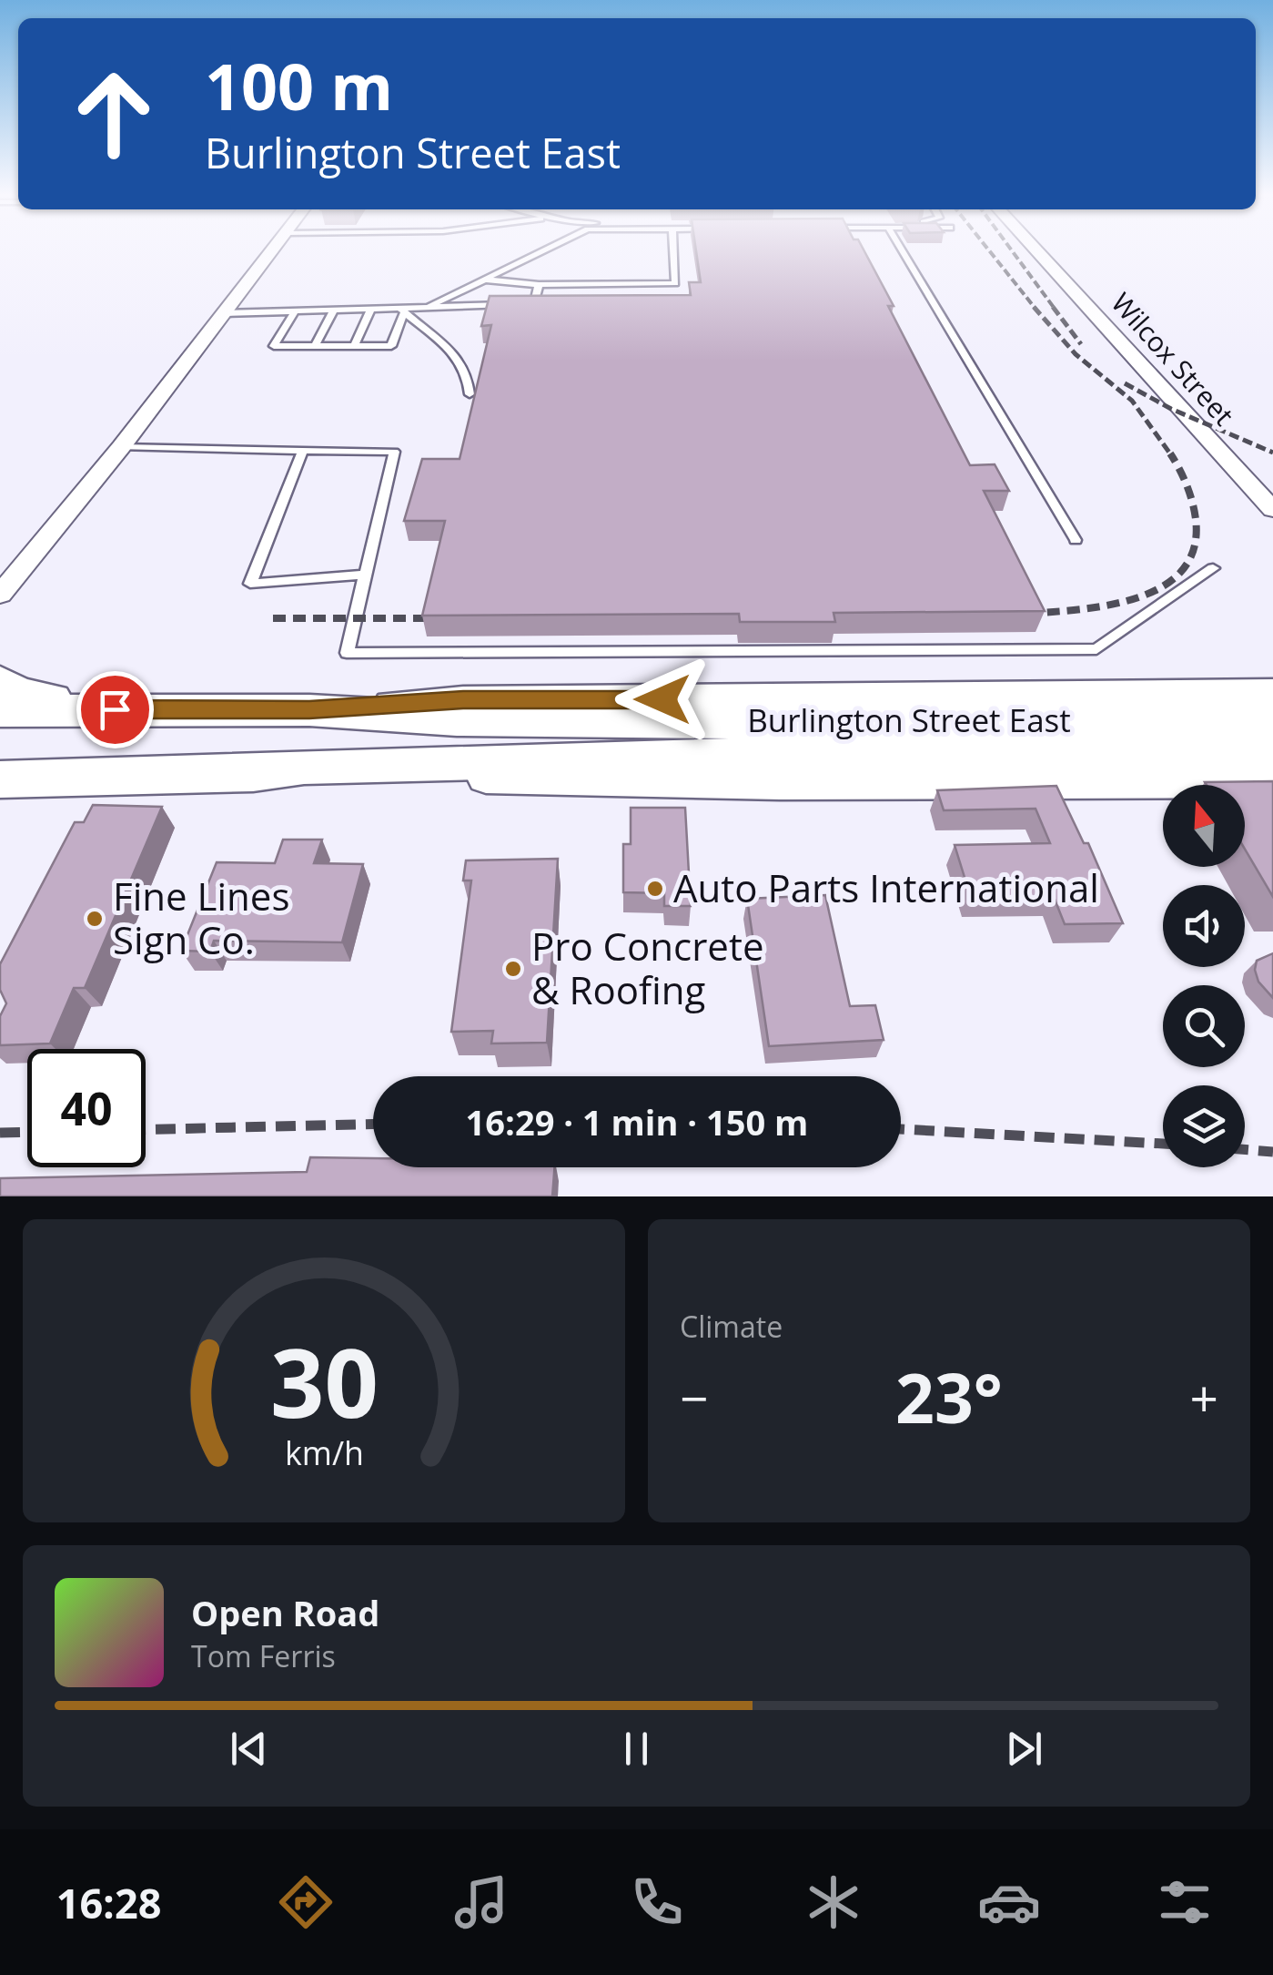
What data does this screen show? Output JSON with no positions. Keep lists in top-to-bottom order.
{
  "streets": {
    "main road": ["Burlington Street East"],
    "street": ["Wilcox Street"]
  },
  "places": ["Auto Parts International", "Fine Lines Sign Co.", "Pro Concrete & Roofing"],
  "north": "top",
  "page": {
    "turn": ["100 m", "Burlington Street East"],
    "limit": "40",
    "trip": "16:29 · 1 min · 150 m",
    "tile": "Climate",
    "heat": ["−", "23°", "+"],
    "song": ["Open Road", "Tom Ferris"],
    "tabs": "16:28",
    "gauge": ["30", "km/h"]
  }
}
